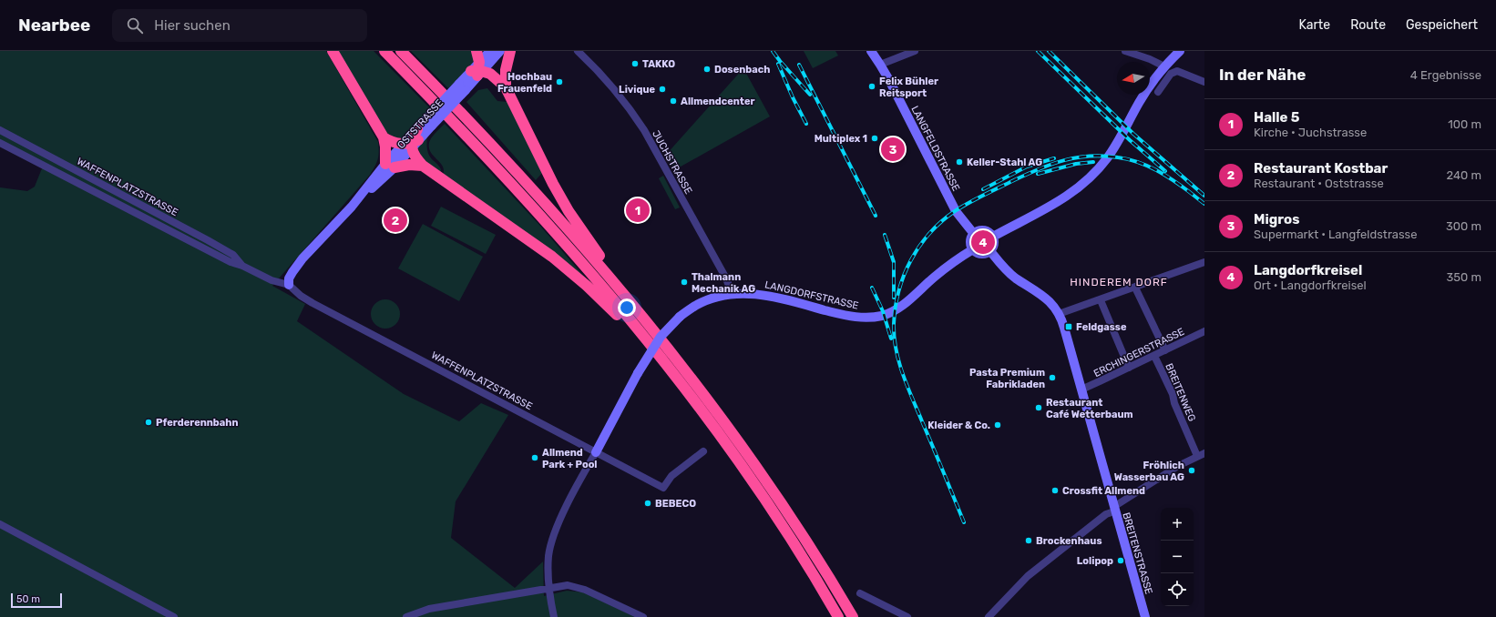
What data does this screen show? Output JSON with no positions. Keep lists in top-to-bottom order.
{
  "streets": {
    "street": [
      "OSTSTRASSE",
      "LANGFELDSTRASSE",
      "JUCHSTRASSE",
      "WAFFENPLATZSTRASSE",
      "LANGDORFSTRASSE",
      "ERCHINGERSTRASSE",
      "BREITENWEG",
      "BREITENSTRASSE"
    ]
  },
  "crossings": [
    ["OSTSTRASSE", "WAFFENPLATZSTRASSE"],
    ["LANGFELDSTRASSE", "LANGDORFSTRASSE"],
    ["LANGFELDSTRASSE", "BREITENSTRASSE"],
    ["JUCHSTRASSE", "LANGDORFSTRASSE"],
    ["WAFFENPLATZSTRASSE", "LANGDORFSTRASSE"],
    ["LANGDORFSTRASSE", "BREITENSTRASSE"],
    ["ERCHINGERSTRASSE", "BREITENWEG"],
    ["ERCHINGERSTRASSE", "BREITENSTRASSE"]
  ],
  "districts": ["HINDEREM DORF"],
  "places": {
    "other": [
      "TAKKO",
      "Dosenbach",
      "Hochbau Frauenfeld",
      "Felix Bühler Reitsport",
      "Livique",
      "Allmendcenter",
      "Multiplex 1",
      "Keller-Stahl AG",
      "Thalmann Mechanik AG",
      "Pasta Premium Fabrikladen",
      "Restaurant Café Wetterbaum",
      "Pferderennbahn",
      "Kleider & Co.",
      "Allmend Park + Pool",
      "Fröhlich Wasserbau AG",
      "Crossfit Allmend",
      "BEBECO",
      "Brockenhaus",
      "Lolipop"
    ],
    "transit": ["Feldgasse"]
  },
  "scale_bar": "50 m",
  "north": "left",
  "page": {
    "header": "Nearbee",
    "search": "Hier suchen",
    "nav": ["Karte", "Route", "Gespeichert"],
    "heading": ["In der Nähe", "4 Ergebnisse"],
    "list": [
      {
        "mark": "1",
        "name": "Halle 5",
        "note": "Kirche · Juchstrasse",
        "value": "100 m"
      },
      {
        "mark": "2",
        "name": "Restaurant Kostbar",
        "note": "Restaurant · Oststrasse",
        "value": "240 m"
      },
      {
        "mark": "3",
        "name": "Migros",
        "note": "Supermarkt · Langfeldstrasse",
        "value": "300 m"
      },
      {
        "mark": "4",
        "name": "Langdorfkreisel",
        "note": "Ort · Langdorfkreisel",
        "value": "350 m"
      }
    ],
    "pins": [
      "3",
      "1",
      "2",
      "4"
    ],
    "map_buttons": ["+", "−"],
    "scale": "50 m"
  }
}
